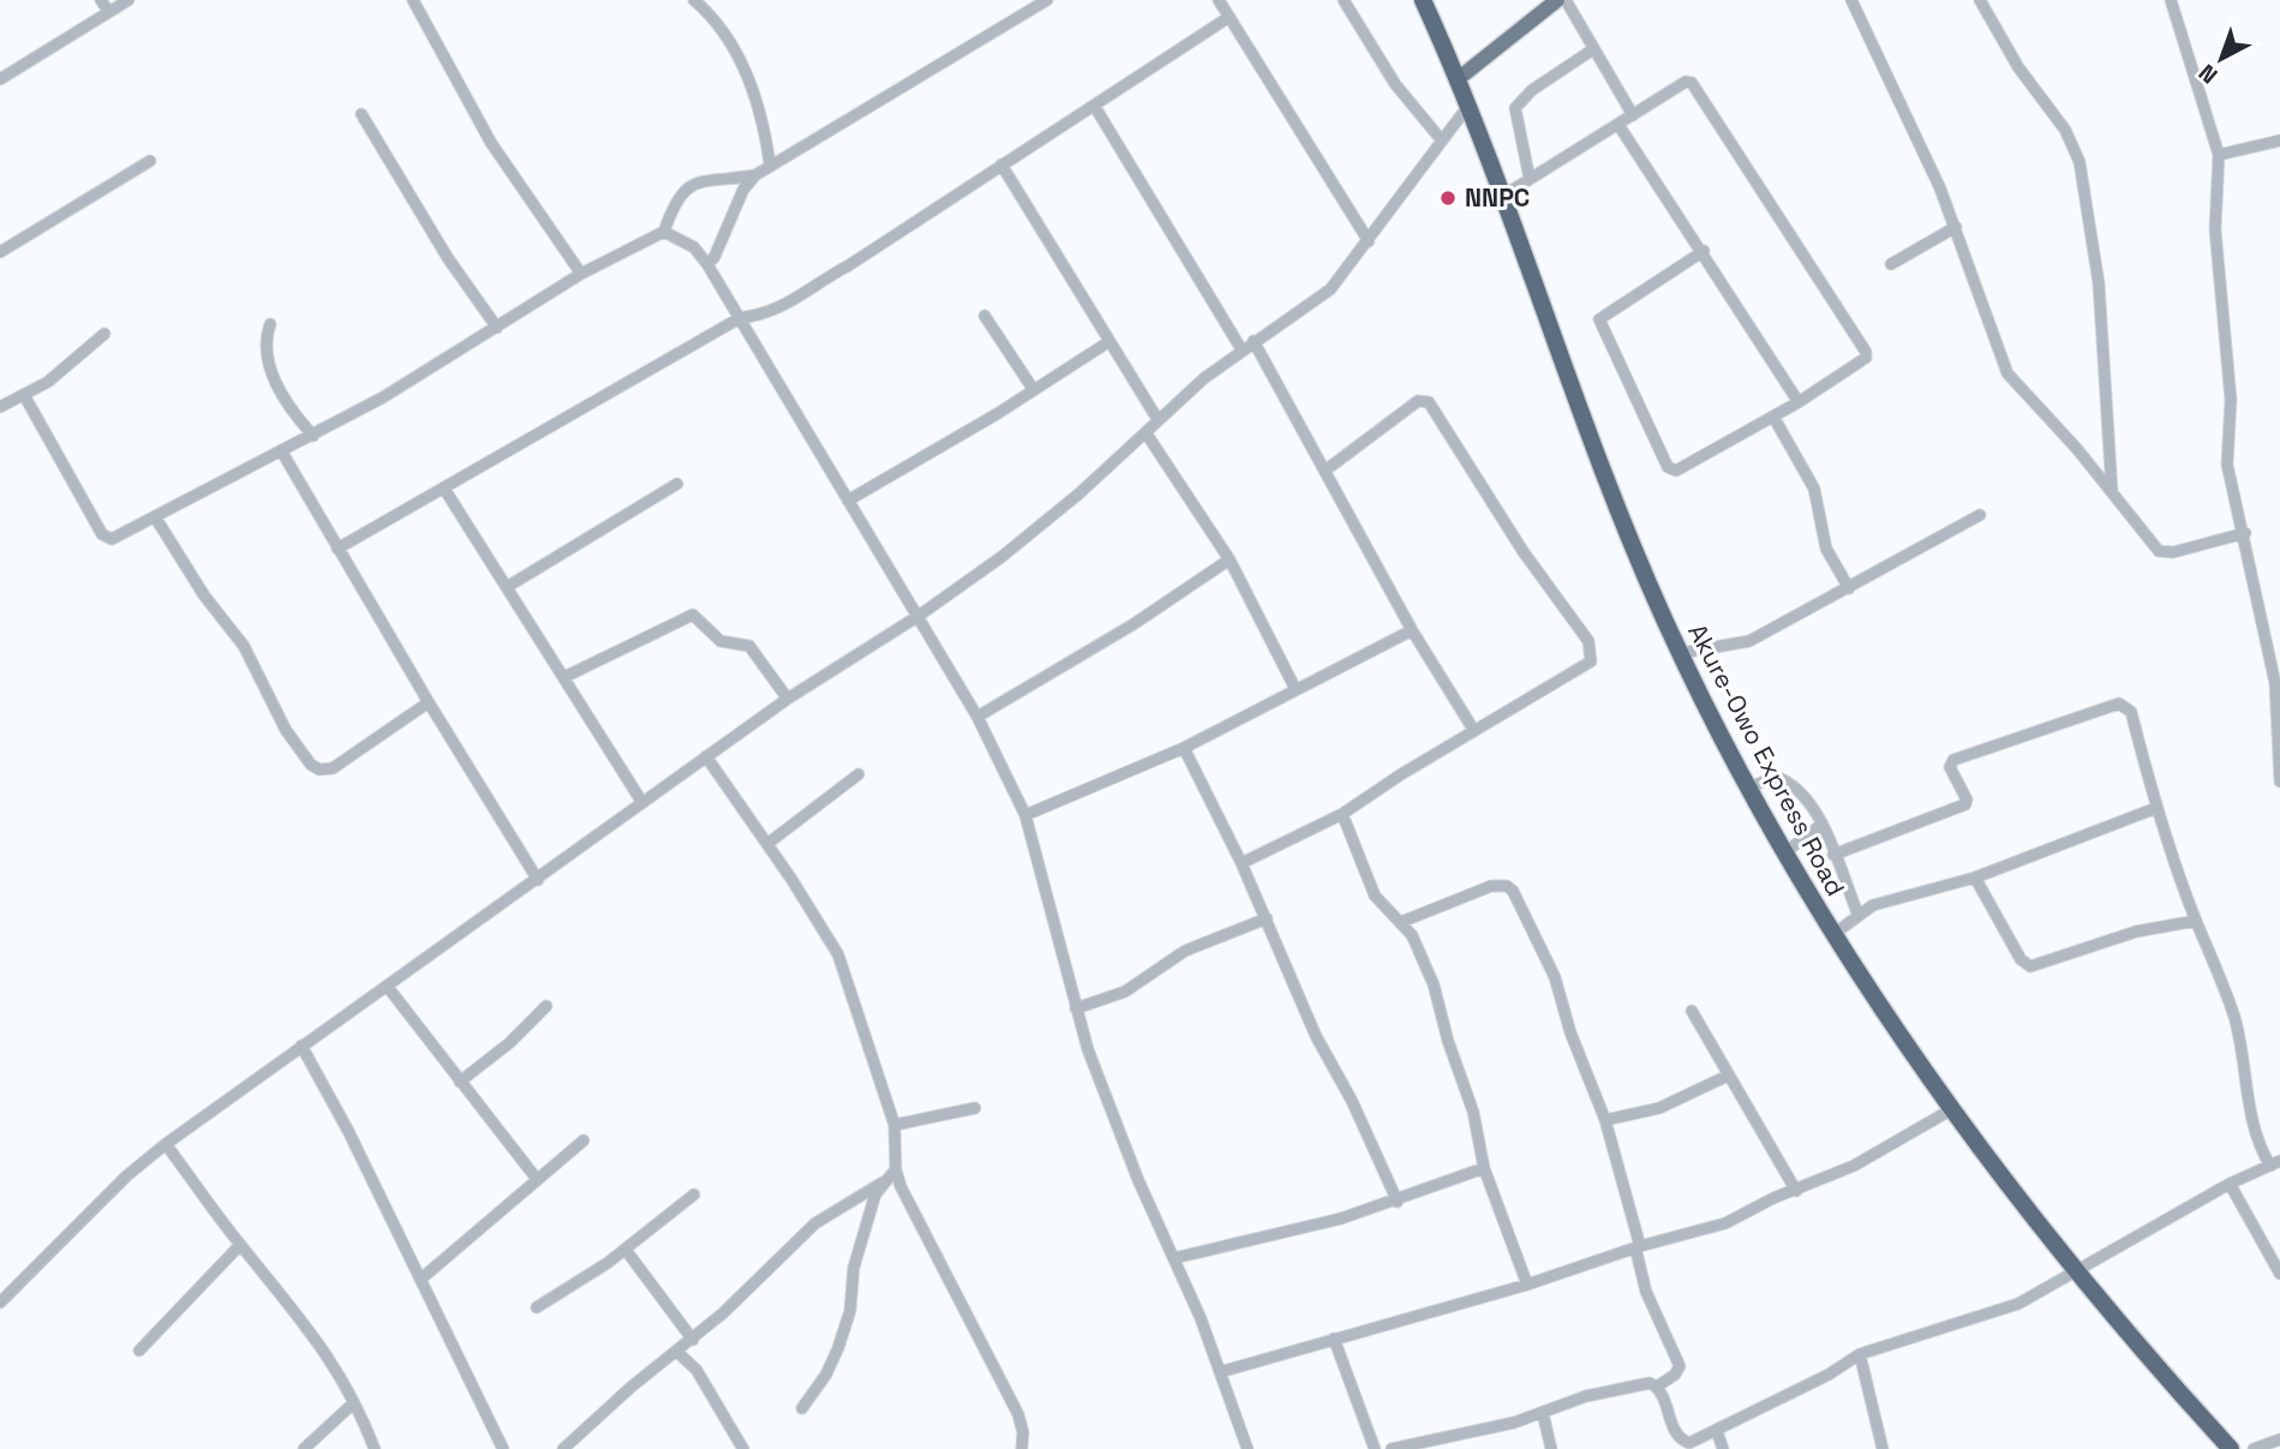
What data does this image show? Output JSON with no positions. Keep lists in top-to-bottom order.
{
  "streets": {
    "highway": ["Akure-Owo Express Road"]
  },
  "places": ["NNPC"],
  "north": "bottom left"
}
